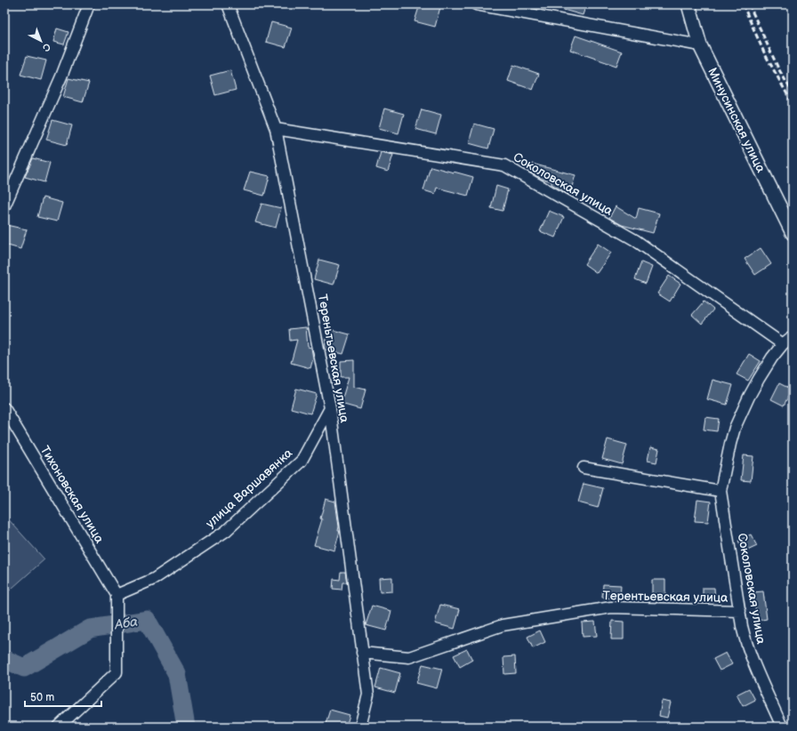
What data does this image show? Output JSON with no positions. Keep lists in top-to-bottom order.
{
  "streets": {
    "main road": ["Минусинская улица"],
    "street": [
      "Соколовская улица",
      "Тереньтьевская улица",
      "улица Варшавянка",
      "Тихоновская улица",
      "Терентьевская улица"
    ]
  },
  "crossings": [
    ["Соколовская улица", "Тереньтьевская улица"],
    ["Соколовская улица", "Терентьевская улица"],
    ["Тереньтьевская улица", "улица Варшавянка"],
    ["Тереньтьевская улица", "Терентьевская улица"],
    ["улица Варшавянка", "Тихоновская улица"]
  ],
  "water": ["Аба"],
  "scale_bar": "50 m",
  "north": "bottom right"
}
